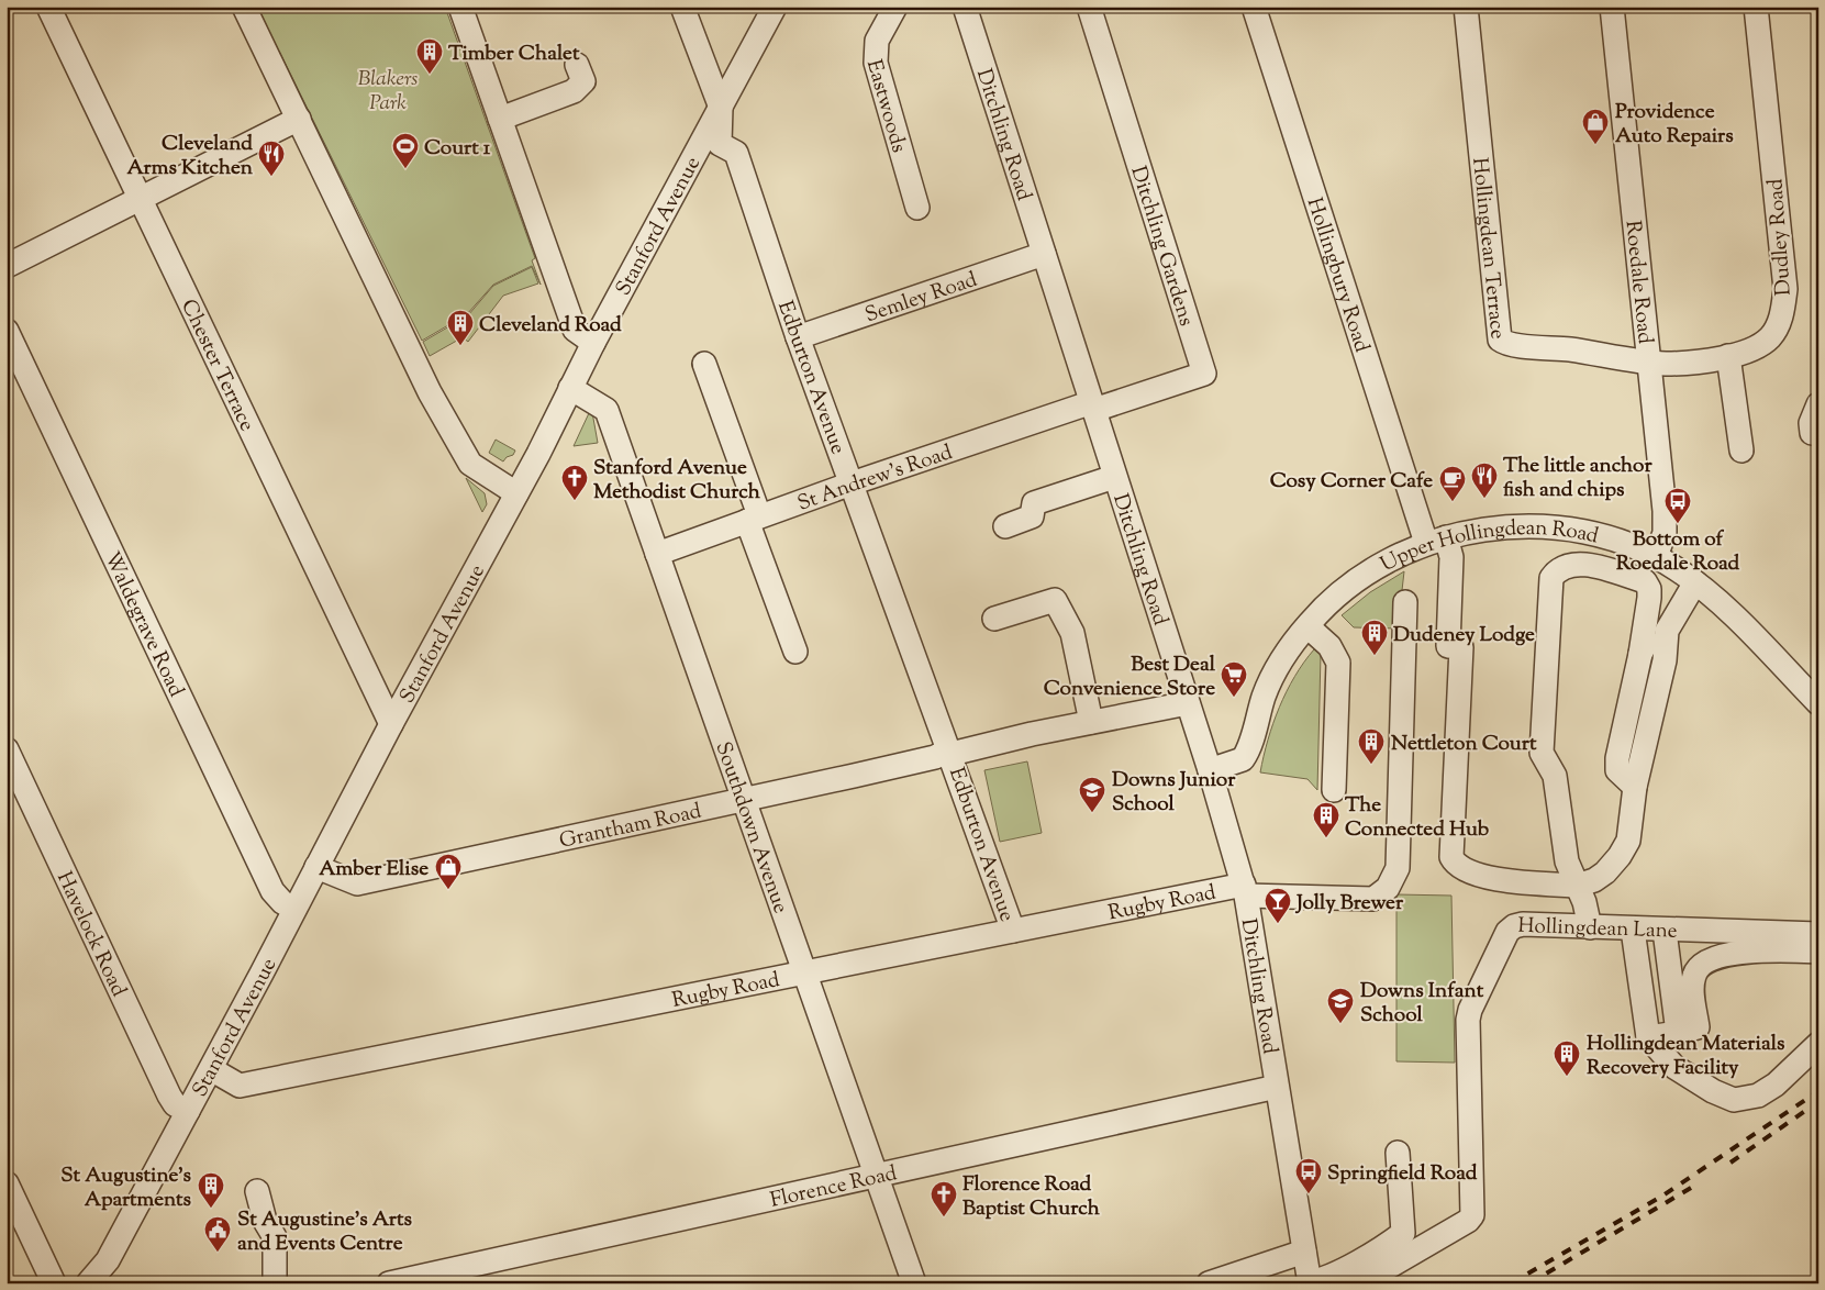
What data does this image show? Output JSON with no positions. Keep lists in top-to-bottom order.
{
  "streets": {
    "street": [
      "Eastwoods",
      "Ditchling Road",
      "Stanford Avenue",
      "Dudley Road",
      "Ditchling Gardens",
      "Hollingdean Terrace",
      "Hollingbury Road",
      "Roedale Road",
      "Semley Road",
      "Chester Terrace",
      "Edburton Avenue",
      "St Andrew's Road",
      "Upper Hollingdean Road",
      "Waldegrave Road",
      "Grantham Road",
      "Southdown Avenue",
      "Rugby Road",
      "Hollingdean Lane",
      "Havelock Road",
      "Florence Road"
    ]
  },
  "crossings": [
    ["Ditchling Road", "Ditchling Gardens"],
    ["Ditchling Road", "Semley Road"],
    ["Ditchling Road", "St Andrew's Road"],
    ["Ditchling Road", "Upper Hollingdean Road"],
    ["Ditchling Road", "Grantham Road"],
    ["Ditchling Road", "Rugby Road"],
    ["Ditchling Road", "Florence Road"],
    ["Stanford Avenue", "Chester Terrace"],
    ["Stanford Avenue", "Edburton Avenue"],
    ["Stanford Avenue", "Waldegrave Road"],
    ["Stanford Avenue", "Grantham Road"],
    ["Stanford Avenue", "Southdown Avenue"],
    ["Stanford Avenue", "Rugby Road"],
    ["Stanford Avenue", "Havelock Road"],
    ["Dudley Road", "Hollingdean Terrace"],
    ["Dudley Road", "Roedale Road"],
    ["Ditchling Gardens", "St Andrew's Road"],
    ["Hollingdean Terrace", "Roedale Road"],
    ["Hollingbury Road", "Upper Hollingdean Road"],
    ["Roedale Road", "Upper Hollingdean Road"],
    ["Semley Road", "Edburton Avenue"],
    ["Edburton Avenue", "St Andrew's Road"],
    ["Edburton Avenue", "Grantham Road"],
    ["Edburton Avenue", "Rugby Road"],
    ["St Andrew's Road", "Southdown Avenue"],
    ["Grantham Road", "Southdown Avenue"],
    ["Southdown Avenue", "Rugby Road"],
    ["Southdown Avenue", "Florence Road"]
  ],
  "parks": ["Blakers Park"],
  "places": {
    "building": [
      "Timber Chalet",
      "Cleveland Road",
      "Dudeney Lodge",
      "Nettleton Court",
      "The Connected Hub",
      "Hollingdean Materials Recovery Facility",
      "St Augustine's Apartments"
    ],
    "shop": ["Providence Auto Repairs", "Amber Elise"],
    "sports": ["Court 1"],
    "restaurant": ["Cleveland Arms Kitchen", "The little anchor fish and chips"],
    "church": ["Stanford Avenue Methodist Church", "Florence Road Baptist Church"],
    "cafe": ["Cosy Corner Cafe"],
    "bus stop": ["Bottom of Roedale Road", "Springfield Road"],
    "supermarket": ["Best Deal Convenience Store"],
    "school or university": ["Downs Junior School", "Downs Infant School"],
    "bar": ["Jolly Brewer"],
    "public building": ["St Augustine's Arts and Events Centre"]
  }
}
